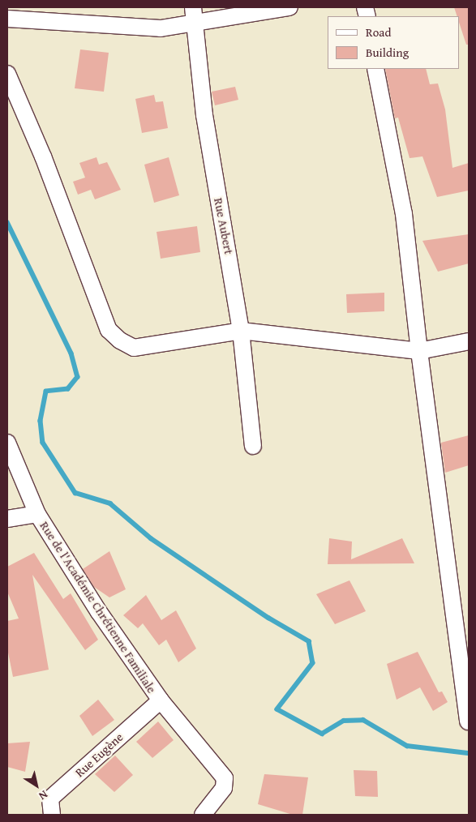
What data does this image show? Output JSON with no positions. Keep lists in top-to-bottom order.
{
  "streets": {
    "street": ["Rue Aubert", "Rue de l'Académie Chrétienne Familiale", "Rue Eugène"]
  },
  "crossings": [
    ["Rue de l'Académie Chrétienne Familiale", "Rue Eugène"]
  ],
  "legend": ["Road", "Building"],
  "north": "bottom right"
}
